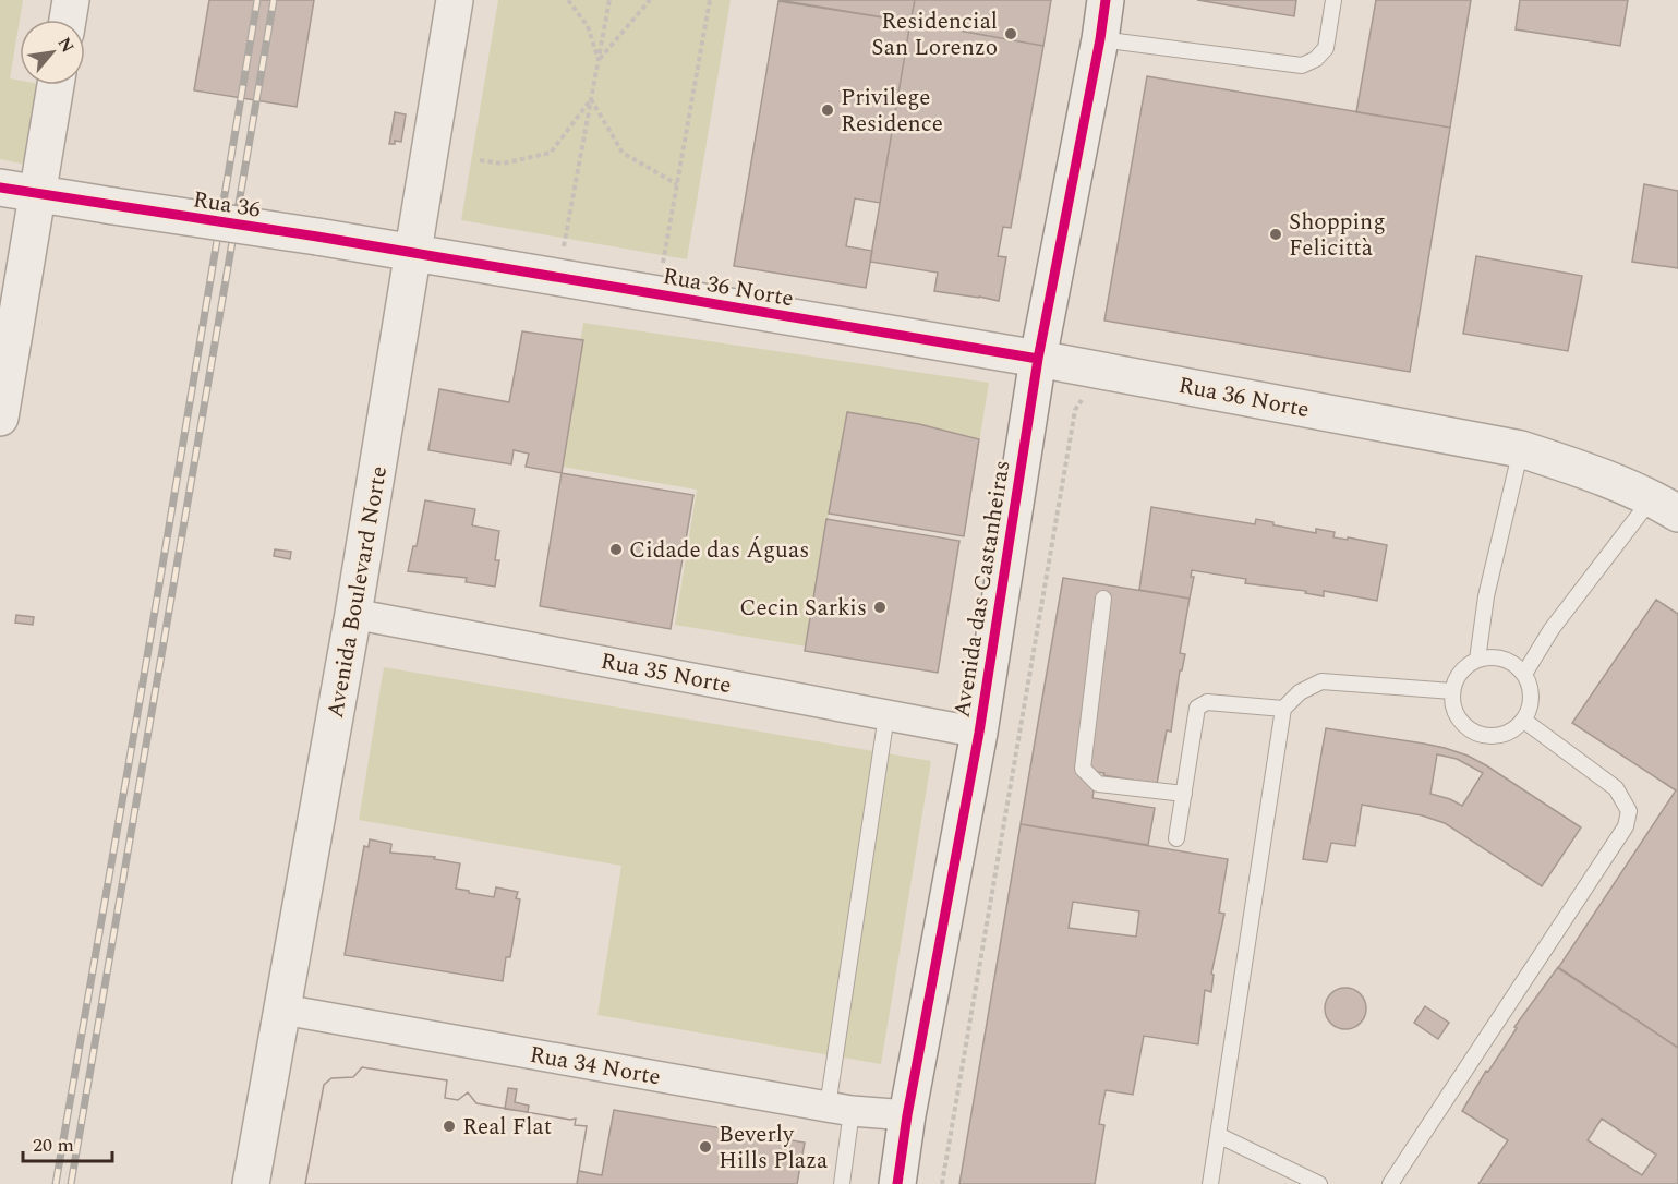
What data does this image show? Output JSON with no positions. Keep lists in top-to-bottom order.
{
  "streets": {
    "street": [
      "Rua 36",
      "Rua 36 Norte",
      "Avenida das Castanheiras",
      "Avenida Boulevard Norte",
      "Rua 35 Norte",
      "Rua 34 Norte"
    ]
  },
  "crossings": [
    ["Rua 36", "Rua 36 Norte"],
    ["Rua 36", "Avenida Boulevard Norte"],
    ["Rua 36 Norte", "Avenida das Castanheiras"],
    ["Rua 36 Norte", "Avenida Boulevard Norte"],
    ["Avenida das Castanheiras", "Rua 35 Norte"],
    ["Avenida das Castanheiras", "Rua 34 Norte"],
    ["Avenida Boulevard Norte", "Rua 35 Norte"],
    ["Avenida Boulevard Norte", "Rua 34 Norte"]
  ],
  "places": [
    "Residencial San Lorenzo",
    "Privilege Residence",
    "Shopping Felicittà",
    "Cidade das Águas",
    "Cecin Sarkis",
    "Real Flat",
    "Beverly Hills Plaza"
  ],
  "scale_bar": "20 m",
  "north": "top right"
}
